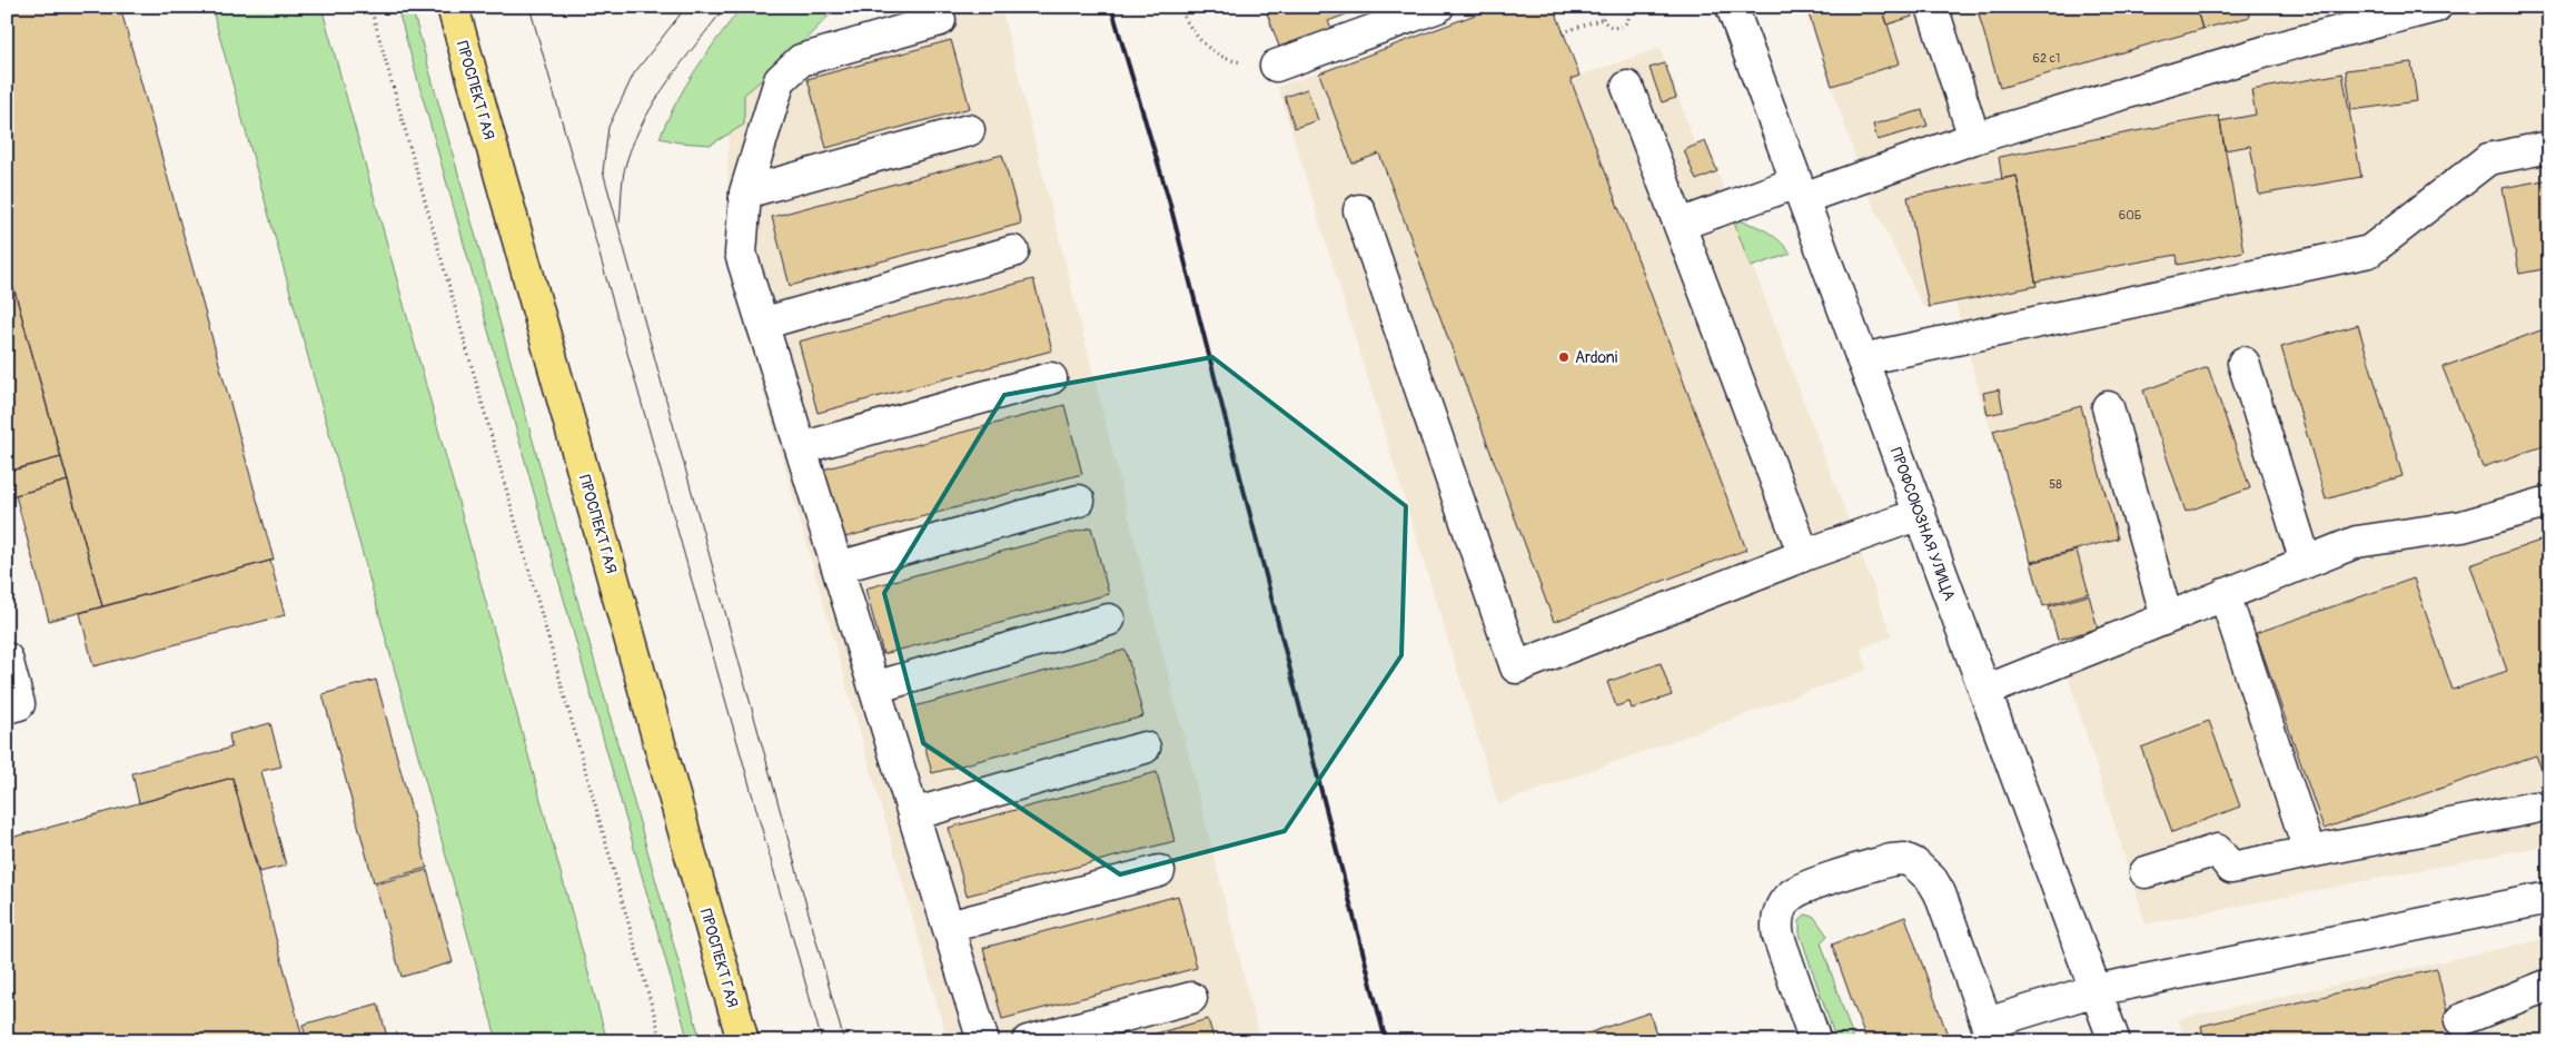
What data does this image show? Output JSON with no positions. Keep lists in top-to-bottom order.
{
  "streets": {
    "main road": ["ПРОСПЕКТ ГАЯ"],
    "street": ["ПРОФСОЮЗНАЯ УЛИЦА"]
  },
  "places": ["Ardoni"],
  "house_numbers": ["62 с1", "60Б", "58"]
}
